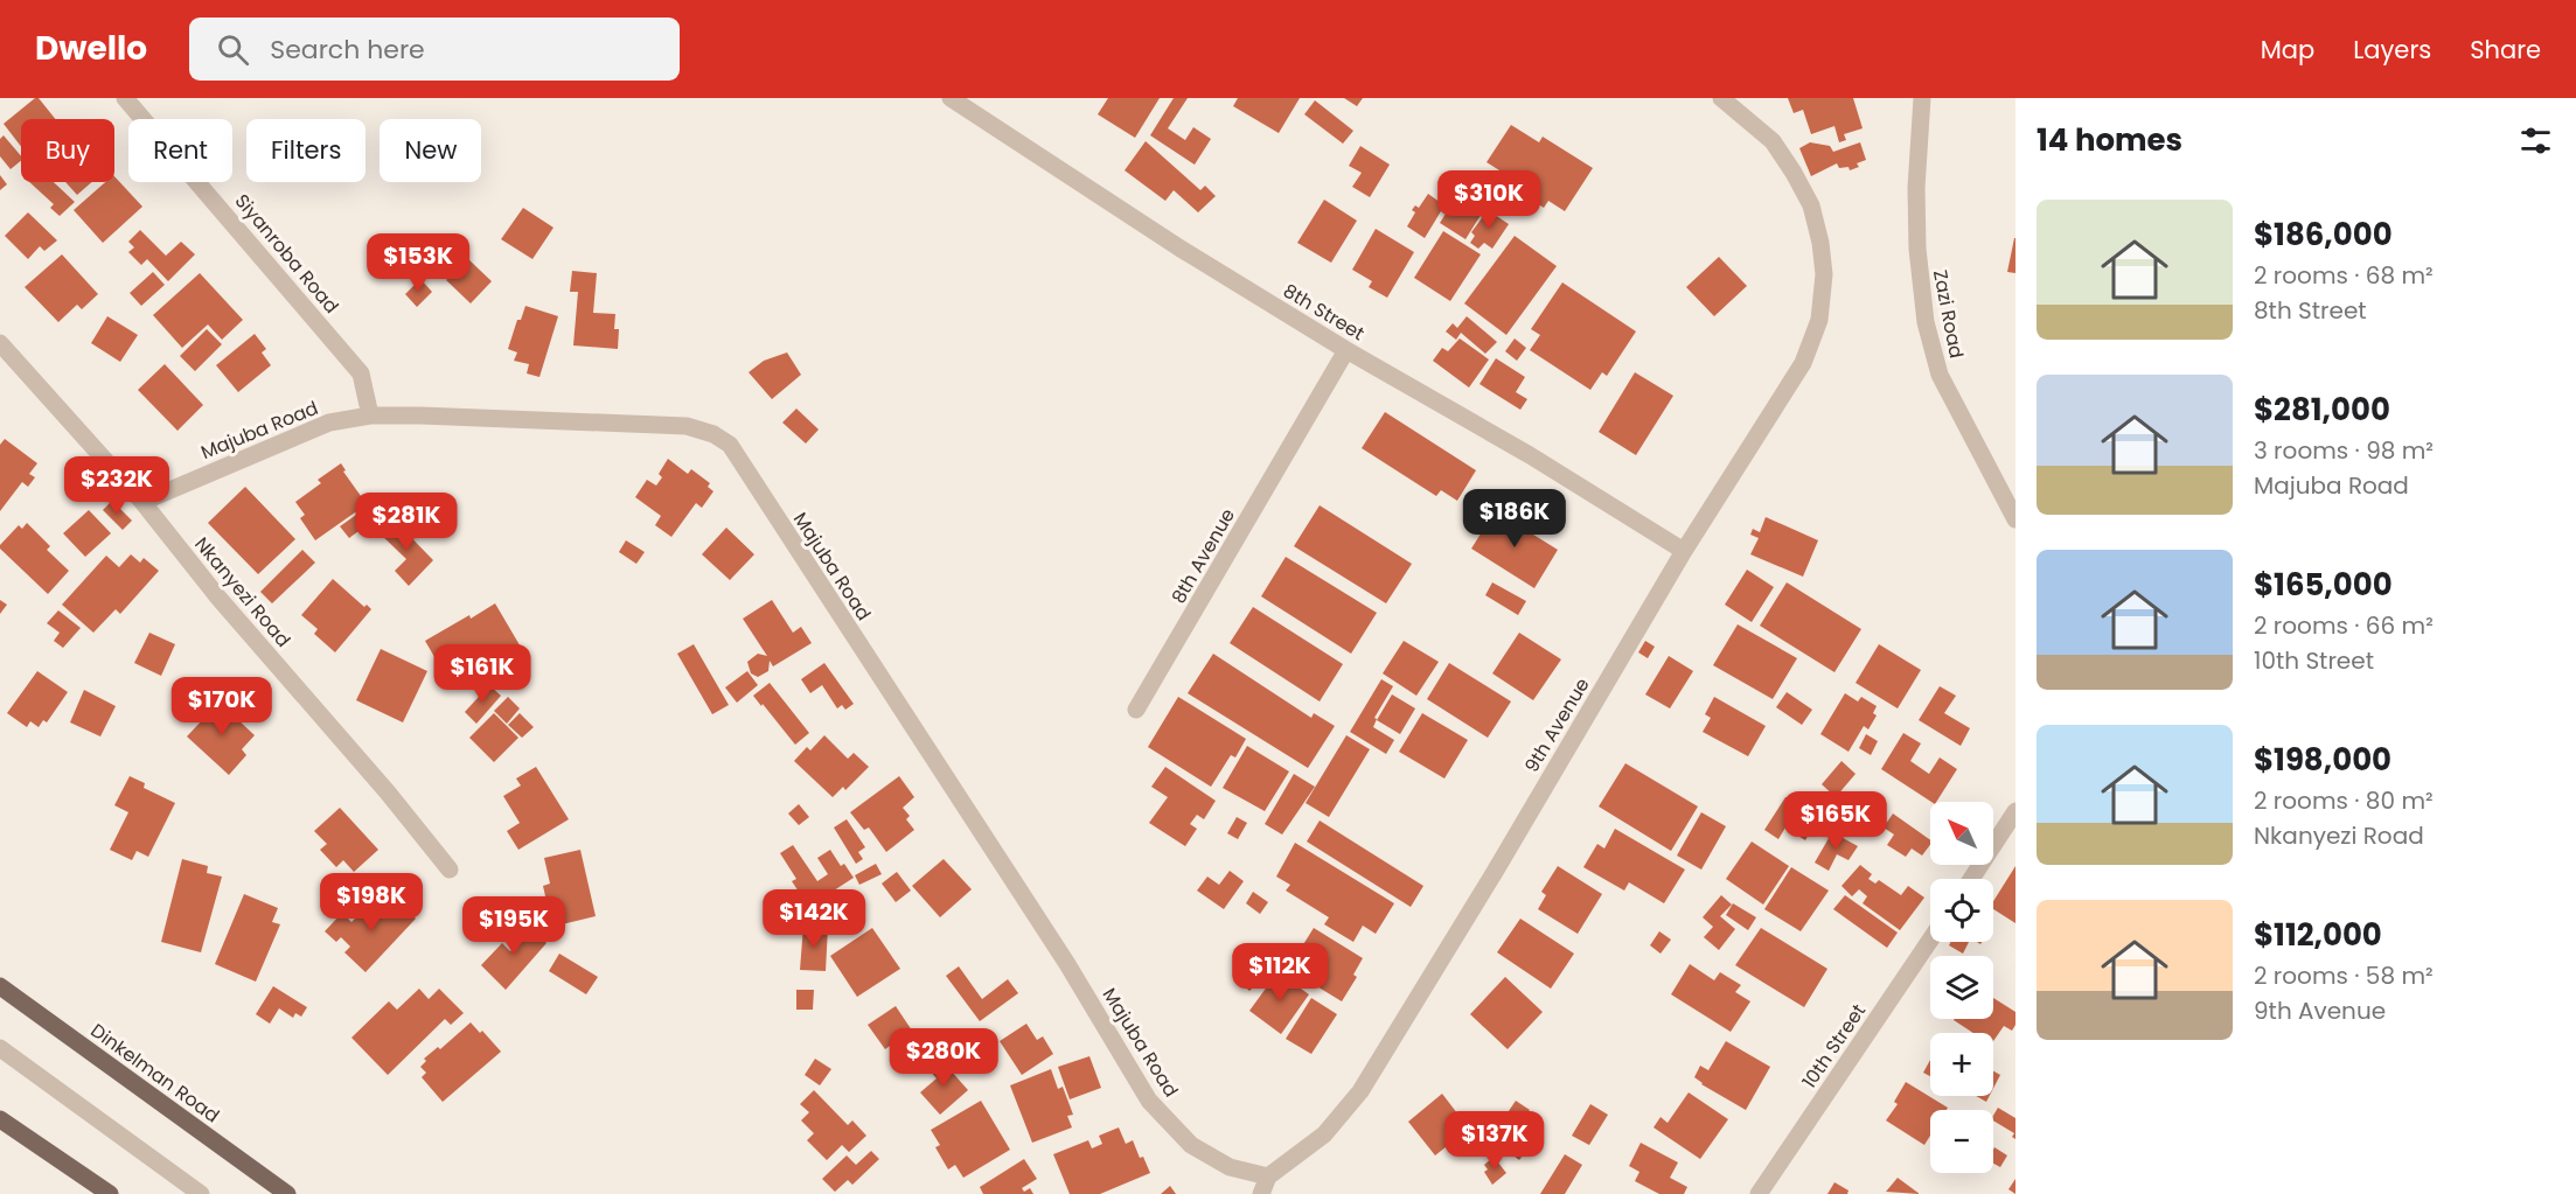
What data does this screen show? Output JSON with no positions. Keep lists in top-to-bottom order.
{
  "streets": {
    "main road": ["Dinkelman Road"],
    "street": [
      "Siyanroba Road",
      "8th Street",
      "Zazi Road",
      "Majuba Road",
      "8th Avenue",
      "Nkanyezi Road",
      "9th Avenue",
      "10th Street"
    ]
  },
  "crossings": [
    ["Siyanroba Road", "Majuba Road"],
    ["8th Street", "8th Avenue"],
    ["8th Street", "9th Avenue"],
    ["Majuba Road", "Nkanyezi Road"],
    ["Majuba Road", "9th Avenue"]
  ],
  "north": "top left",
  "page": {
    "header": "Dwello",
    "search": "Search here",
    "nav": ["Map", "Layers", "Share"],
    "heading": "14 homes",
    "chip": [
      "Buy",
      "Rent",
      "Filters",
      "New"
    ],
    "price": [
      "$310K",
      "$153K",
      "$232K",
      "$186K",
      "$281K",
      "$161K",
      "$170K",
      "$165K",
      "$198K",
      "$142K",
      "$195K",
      "$112K",
      "$280K",
      "$137K"
    ],
    "list": [
      {
        "name": "$186,000",
        "note": "2 rooms · 68 m² · 8th Street"
      },
      {
        "name": "$281,000",
        "note": "3 rooms · 98 m² · Majuba Road"
      },
      {
        "name": "$165,000",
        "note": "2 rooms · 66 m² · 10th Street"
      },
      {
        "name": "$198,000",
        "note": "2 rooms · 80 m² · Nkanyezi Road"
      },
      {
        "name": "$112,000",
        "note": "2 rooms · 58 m² · 9th Avenue"
      }
    ],
    "map_buttons": ["+", "−"]
  }
}
